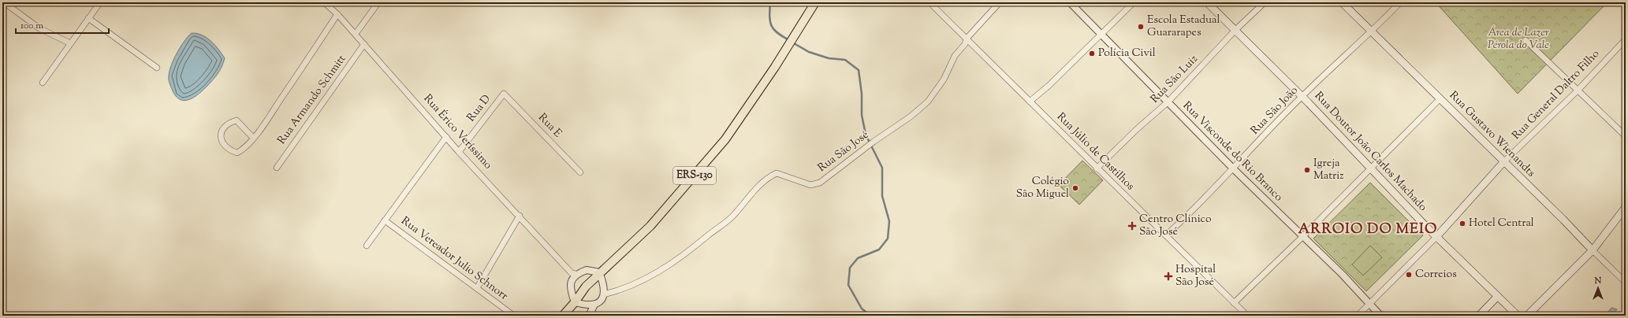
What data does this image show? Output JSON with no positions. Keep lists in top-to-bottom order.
{
  "streets": {
    "main road": [
      "Rua General Daltro Filho",
      "Rua Gustavo Wienandts",
      "Rua Doutor João Carlos Machado",
      "ERS-130"
    ],
    "street": [
      "Rua São Luiz",
      "Rua Armando Schmitt",
      "Rua D",
      "Rua São João",
      "Rua E",
      "Rua Érico Veríssimo",
      "Rua São José",
      "Rua Júlio de Castilhos",
      "Rua Visconde do Rio Branco",
      "Rua Vereador Julio Schnorr"
    ]
  },
  "crossings": [
    ["Rua São Luiz", "Rua Júlio de Castilhos"],
    ["Rua São Luiz", "Rua Visconde do Rio Branco"],
    ["Rua São Luiz", "Rua Doutor João Carlos Machado"],
    ["Rua General Daltro Filho", "Rua Gustavo Wienandts"],
    ["Rua General Daltro Filho", "Rua Visconde do Rio Branco"],
    ["Rua General Daltro Filho", "Rua Doutor João Carlos Machado"],
    ["Rua Armando Schmitt", "Rua Érico Veríssimo"],
    ["Rua D", "Rua E"],
    ["Rua D", "Rua Érico Veríssimo"],
    ["Rua São João", "Rua Gustavo Wienandts"],
    ["Rua São João", "Rua Júlio de Castilhos"],
    ["Rua São João", "Rua Visconde do Rio Branco"],
    ["Rua São João", "Rua Doutor João Carlos Machado"],
    ["Rua São José", "Rua Júlio de Castilhos"]
  ],
  "districts": ["ARROIO DO MEIO"],
  "parks": ["Área de Lazer Pérola do Vale"],
  "places": {
    "other": [
      "Escola Estadual Guararapes",
      "Polícia Civil",
      "Igreja Matriz",
      "Colégio São Miguel",
      "Hotel Central",
      "Correios"
    ],
    "health": ["Centro Clínico São José", "Hospital São José"]
  },
  "scale_bar": "100 m",
  "north": "top"
}
